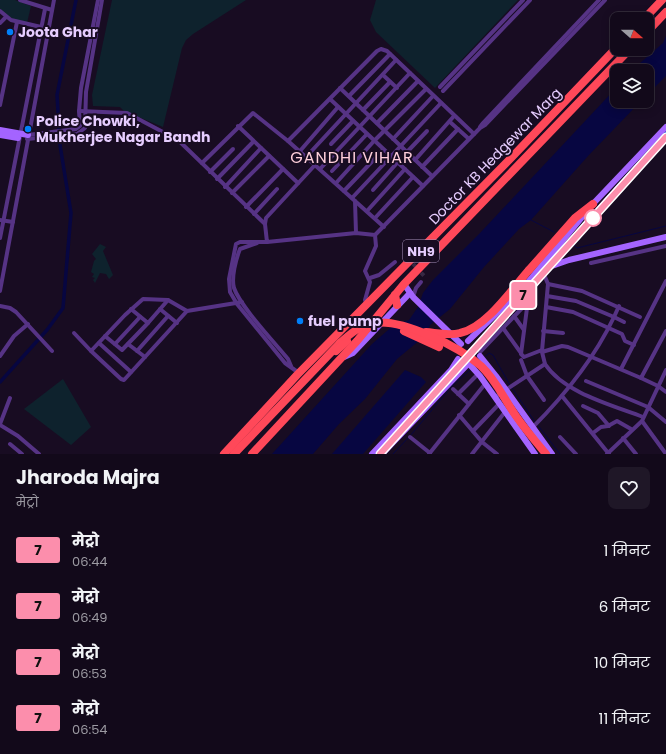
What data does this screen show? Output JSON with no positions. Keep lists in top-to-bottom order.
{
  "streets": {
    "highway": ["Doctor KB Hedgewar Marg", "NH9"]
  },
  "districts": ["GANDHI VIHAR"],
  "places": ["Joota Ghar", "Police Chowki, Mukherjee Nagar Bandh", "fuel pump"],
  "lines": ["metro line 7"],
  "north": "right",
  "page": {
    "on_map": "7",
    "heading": ["Jharoda Majra", "मेट्रो"],
    "list": [
      {
        "mark": "7",
        "name": "मेट्रो",
        "note": "06:44",
        "value": "1 मिनट"
      },
      {
        "mark": "7",
        "name": "मेट्रो",
        "note": "06:49",
        "value": "6 मिनट"
      },
      {
        "mark": "7",
        "name": "मेट्रो",
        "note": "06:53",
        "value": "10 मिनट"
      },
      {
        "mark": "7",
        "name": "मेट्रो",
        "note": "06:54",
        "value": "11 मिनट"
      }
    ]
  }
}
